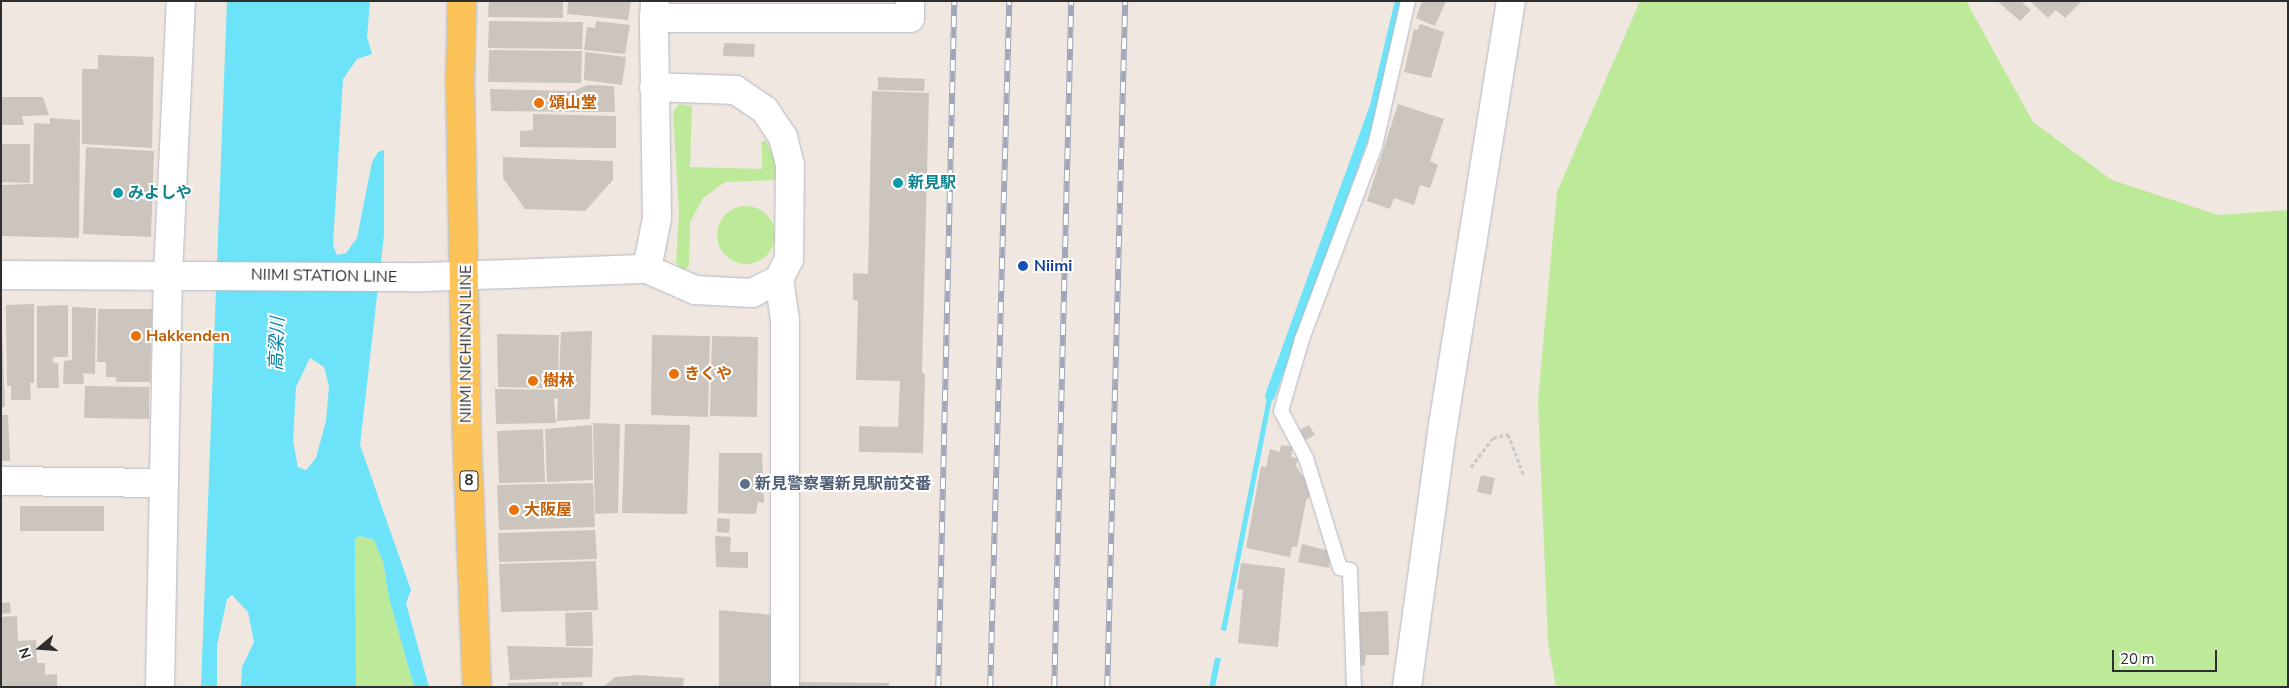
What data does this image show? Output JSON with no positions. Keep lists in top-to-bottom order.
{
  "streets": {
    "main road": ["NIIMI NICHINAN LINE", "8"],
    "street": ["NIIMI STATION LINE"]
  },
  "crossings": [
    ["NIIMI STATION LINE", "NIIMI NICHINAN LINE"]
  ],
  "water": ["高梁川"],
  "places": [
    "頌山堂",
    "新見駅",
    "みよしや",
    "Niimi",
    "Hakkenden",
    "きくや",
    "樹林",
    "新見警察署新見駅前交番",
    "大阪屋"
  ],
  "scale_bar": "20 m",
  "north": "left"
}
